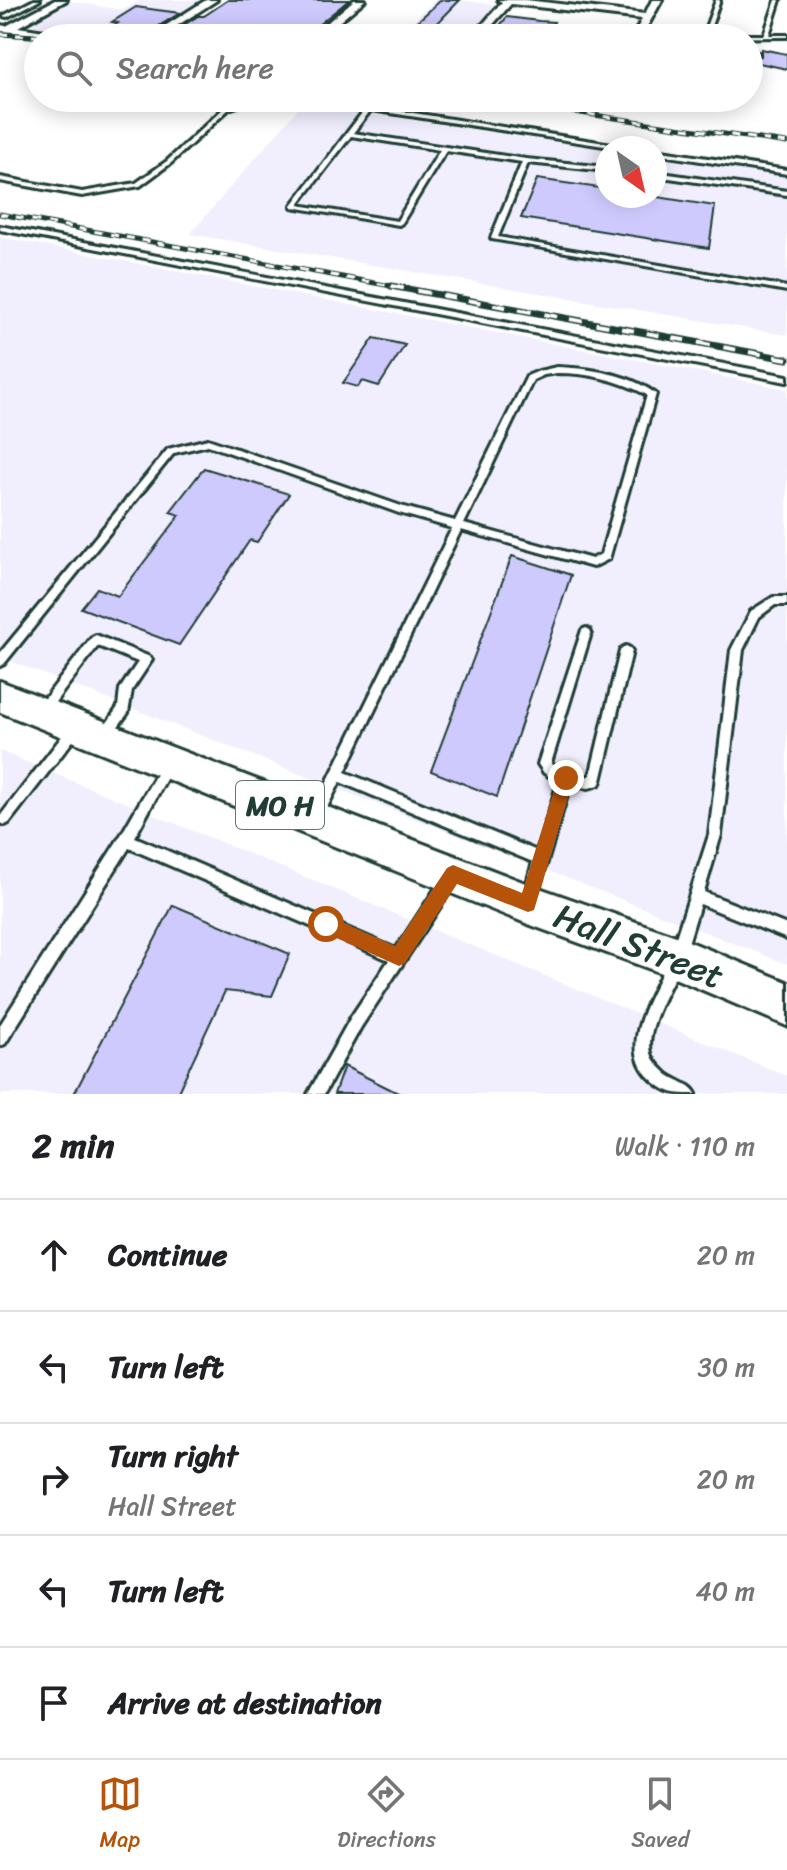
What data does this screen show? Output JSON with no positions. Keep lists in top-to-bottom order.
{
  "streets": {
    "main road": ["MO H", "Hall Street"]
  },
  "north": "bottom right",
  "page": {
    "search": "Search here",
    "heading": ["2 min", "Walk · 110 m"],
    "list": [
      ["Continue", "20 m"],
      ["Turn left", "30 m"],
      ["Turn right", "Hall Street", "20 m"],
      ["Turn left", "40 m"],
      "Arrive at destination"
    ],
    "nav": ["Map", "Directions", "Saved"]
  }
}
